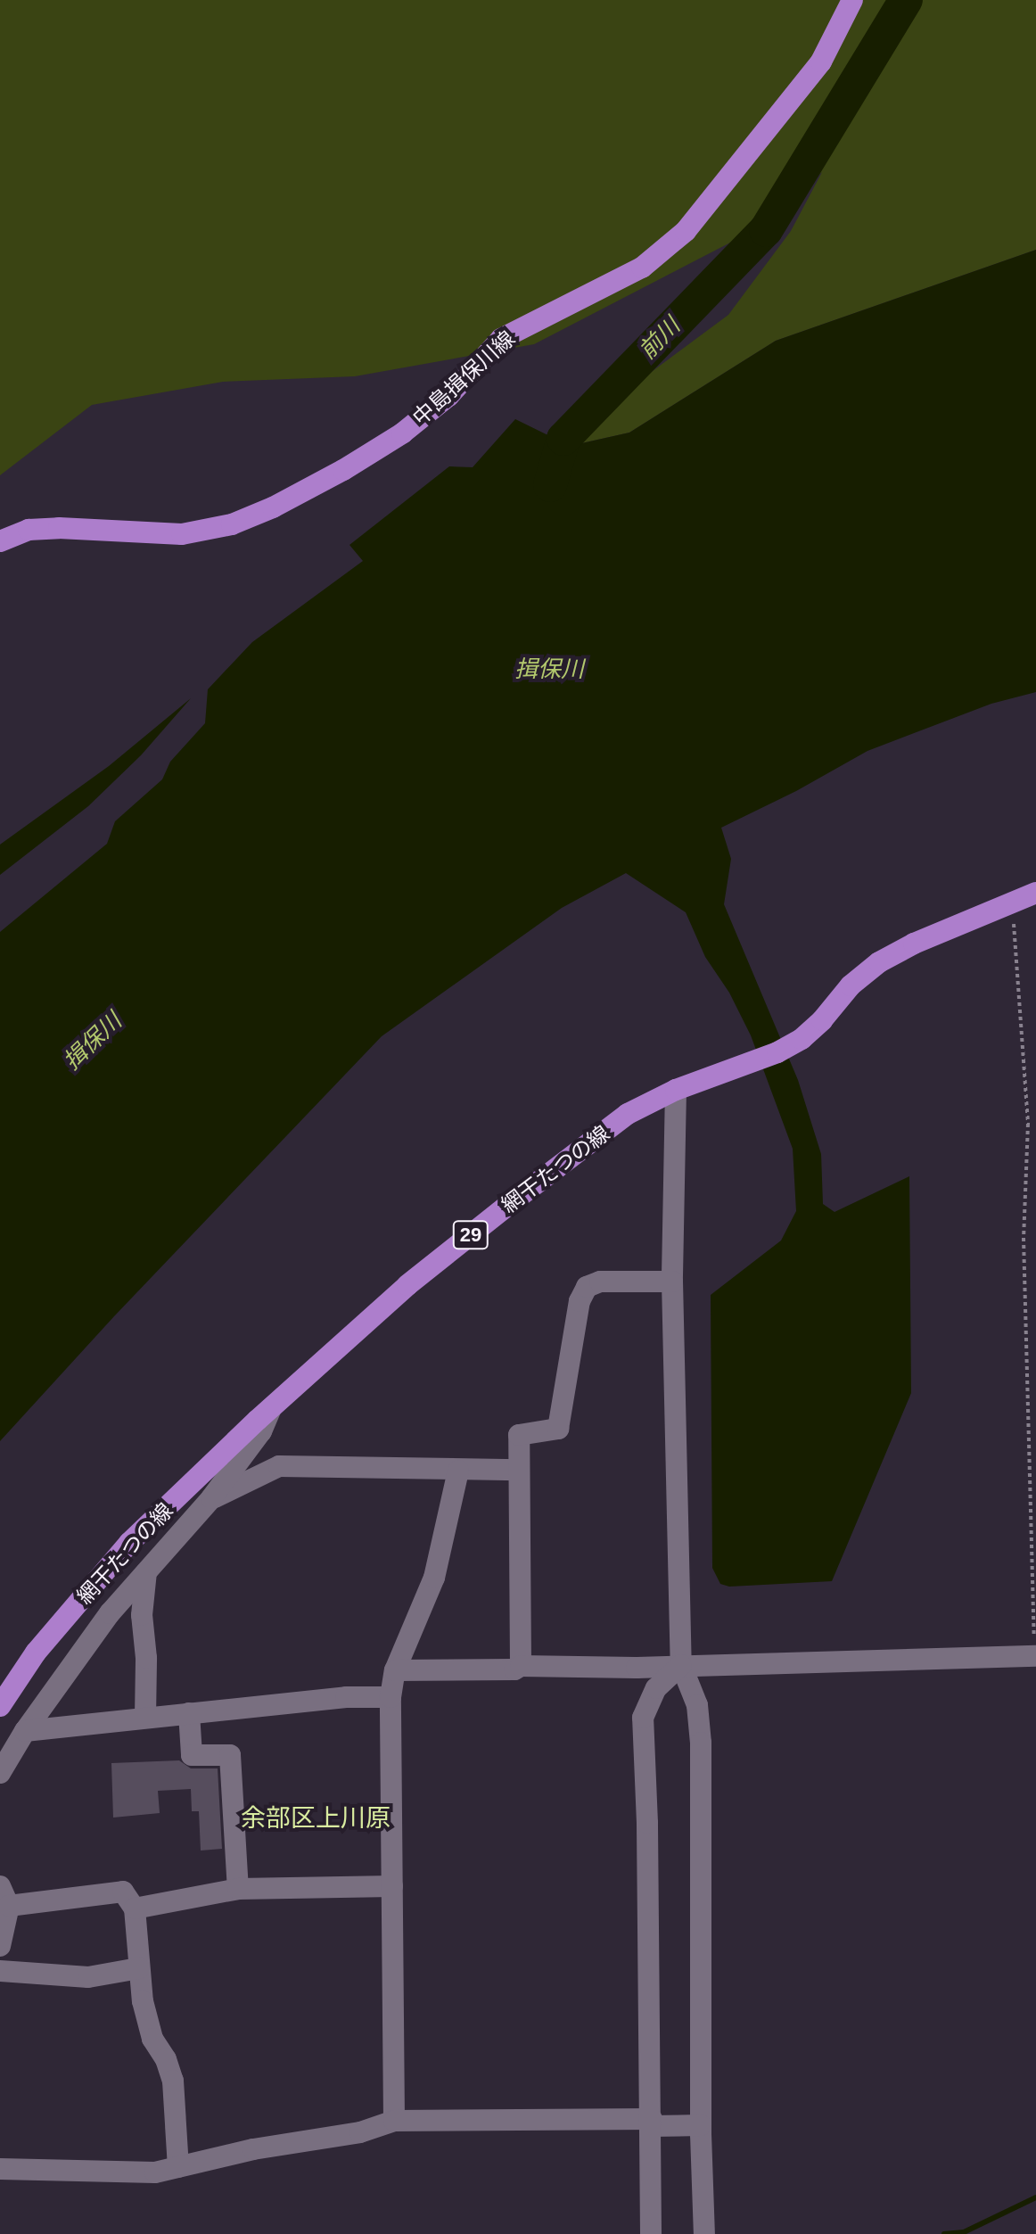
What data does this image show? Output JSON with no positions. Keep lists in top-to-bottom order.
{
  "streets": {
    "main road": ["中島揖保川線", "網干たつの線", "29"]
  },
  "districts": ["余部区上川原"],
  "water": ["前川", "揖保川"]
}
